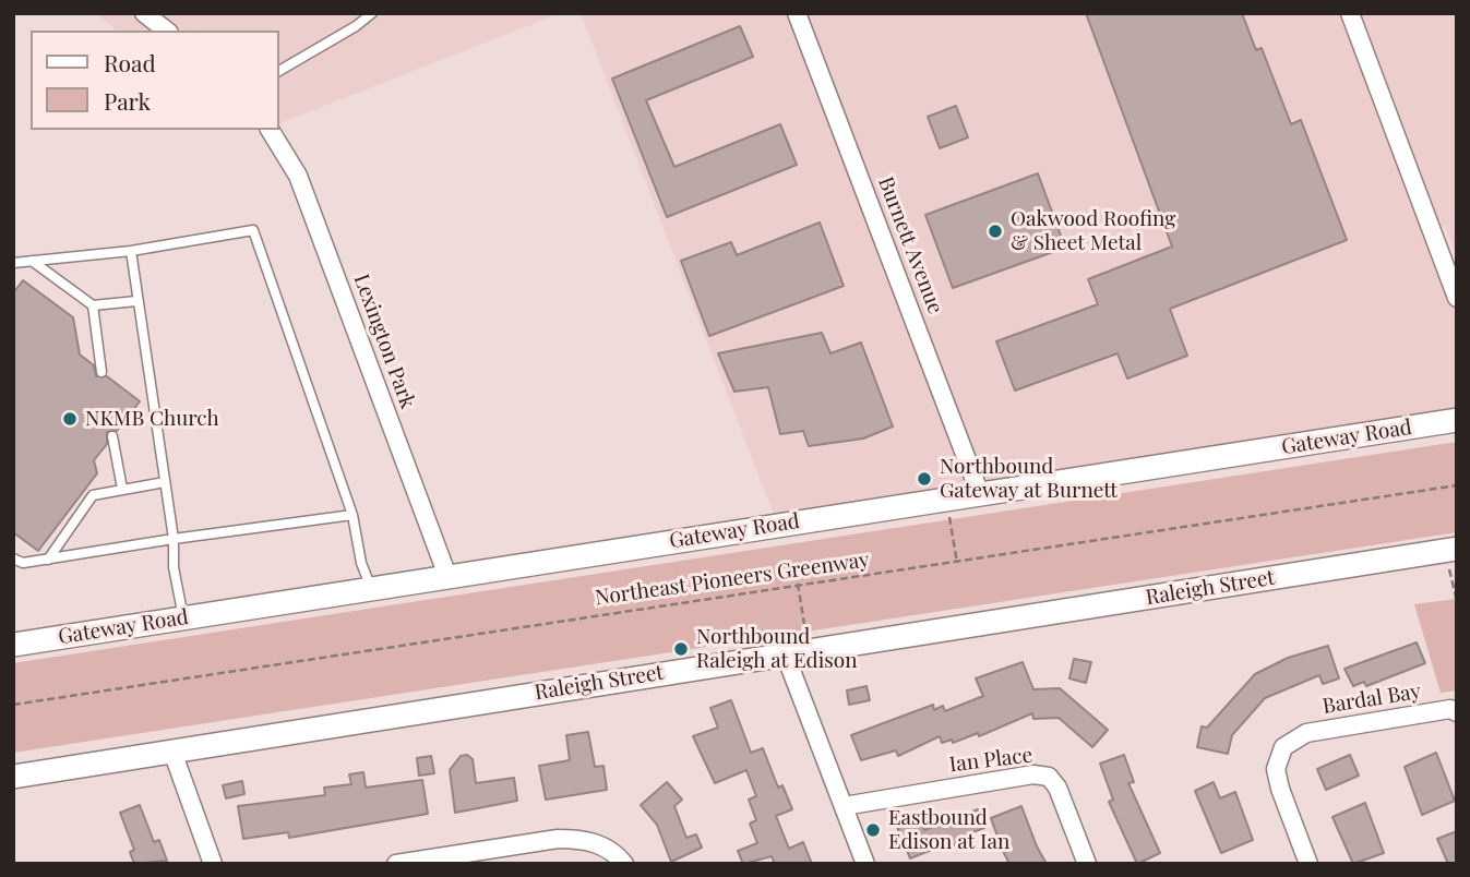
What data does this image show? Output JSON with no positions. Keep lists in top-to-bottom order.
{
  "streets": {
    "main road": ["Gateway Road", "Raleigh Street"],
    "street": [
      "Burnett Avenue",
      "Lexington Park",
      "Bardal Bay",
      "Ian Place"
    ],
    "path": ["Northeast Pioneers Greenway"]
  },
  "crossings": [
    ["Burnett Avenue", "Gateway Road"],
    ["Lexington Park", "Gateway Road"]
  ],
  "places": [
    "Oakwood Roofing & Sheet Metal",
    "NKMB Church",
    "Northbound Gateway at Burnett",
    "Northbound Raleigh at Edison",
    "Eastbound Edison at Ian"
  ],
  "legend": ["Road", "Park"]
}
